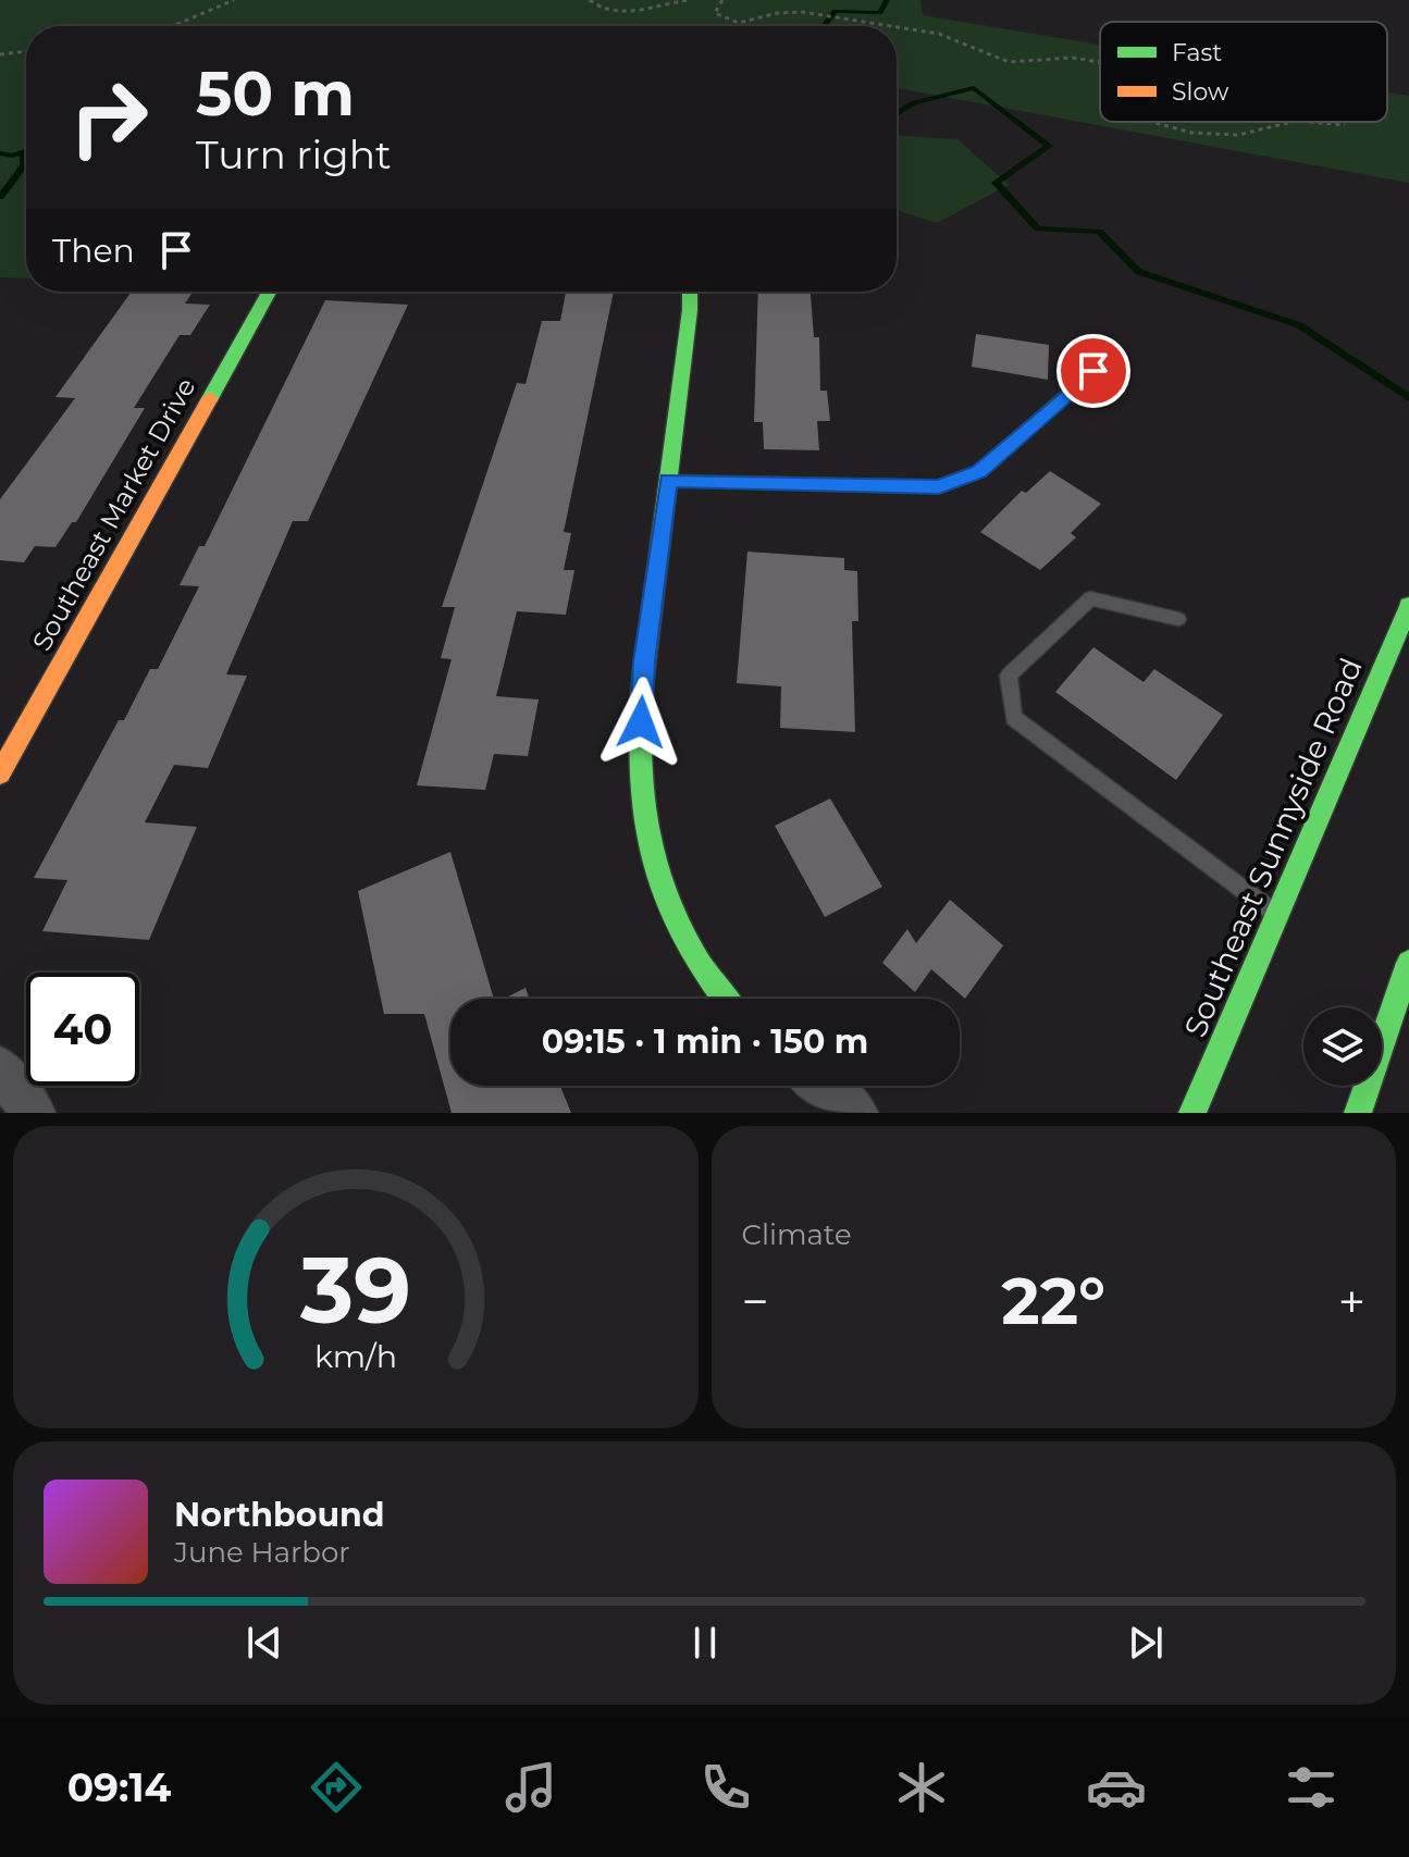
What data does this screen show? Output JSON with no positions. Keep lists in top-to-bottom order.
{
  "streets": {
    "street": ["Southeast Market Drive", "Southeast Sunnyside Road"]
  },
  "legend": ["Fast", "Slow"],
  "page": {
    "turn": ["50 m", "Turn right"],
    "then": "Then",
    "limit": "40",
    "trip": "09:15 · 1 min · 150 m",
    "tile": "Climate",
    "heat": ["−", "22°", "+"],
    "song": ["Northbound", "June Harbor"],
    "tabs": "09:14",
    "gauge": ["39", "km/h"]
  }
}
